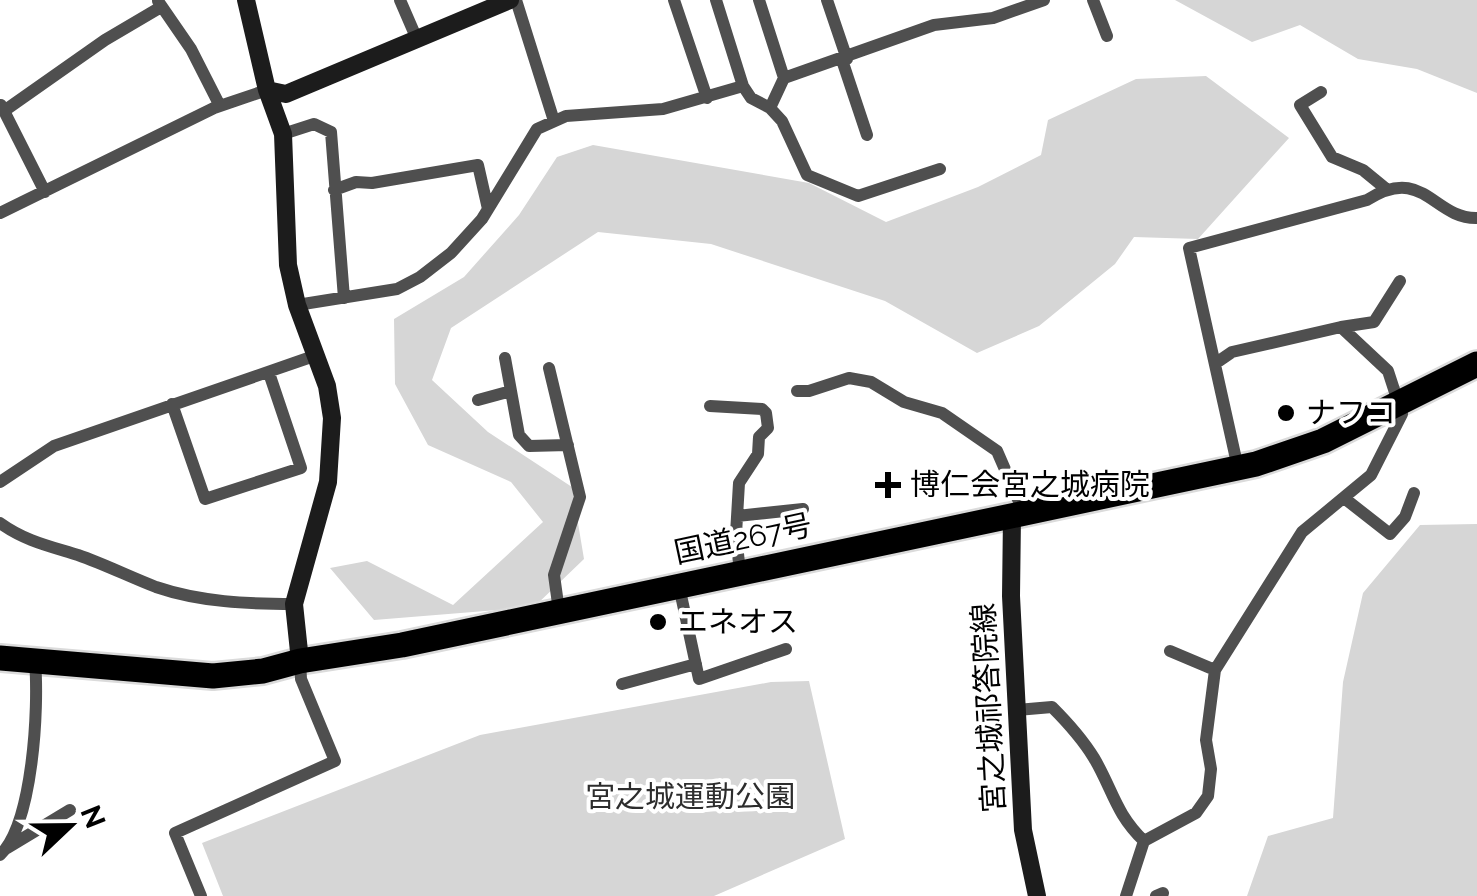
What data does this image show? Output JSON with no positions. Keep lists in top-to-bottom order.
{
  "streets": {
    "highway": ["国道267号"],
    "street": ["宮之城祁答院線"]
  },
  "crossings": [
    ["国道267号", "宮之城祁答院線"]
  ],
  "parks": ["宮之城運動公園"],
  "places": {
    "other": ["ナフコ", "エネオス"],
    "health": ["博仁会宮之城病院"]
  },
  "north": "right"
}
